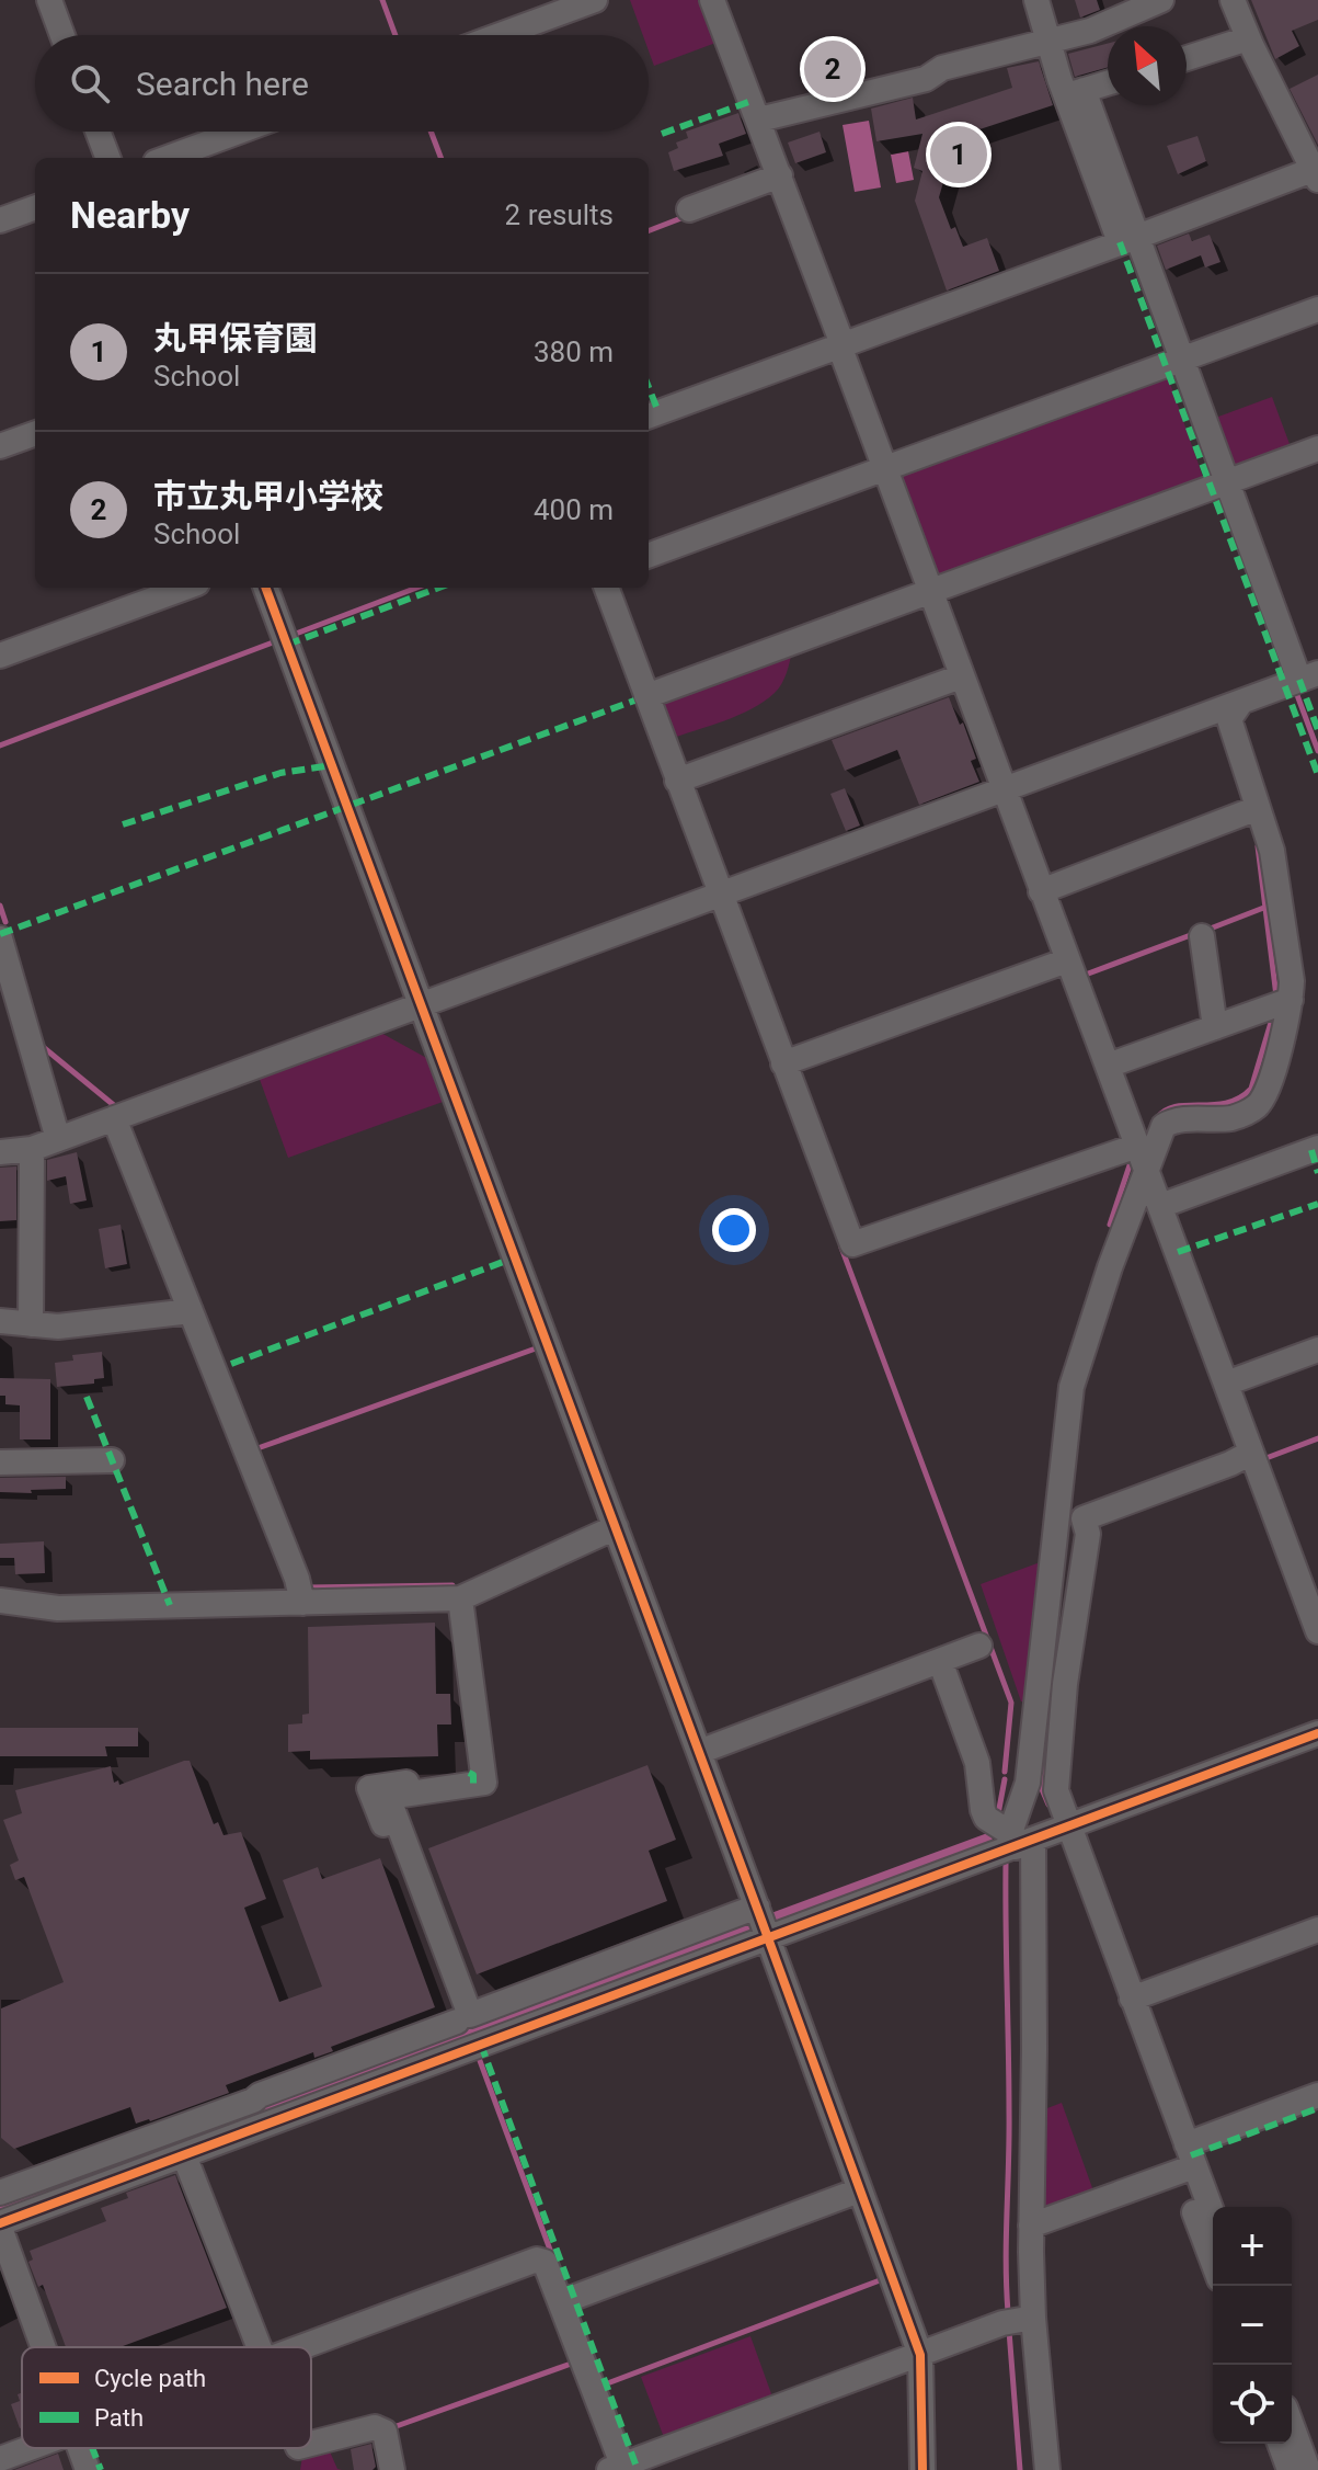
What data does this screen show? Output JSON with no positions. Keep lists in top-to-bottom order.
{
  "legend": ["Cycle path", "Path"],
  "north": "top left",
  "page": {
    "search": "Search here",
    "pins": ["2", "1"],
    "heading": ["Nearby", "2 results"],
    "list": [
      {
        "mark": "1",
        "name": "丸甲保育園",
        "note": "School",
        "value": "380 m"
      },
      {
        "mark": "2",
        "name": "市立丸甲小学校",
        "note": "School",
        "value": "400 m"
      }
    ],
    "map_buttons": ["+", "−"]
  }
}
